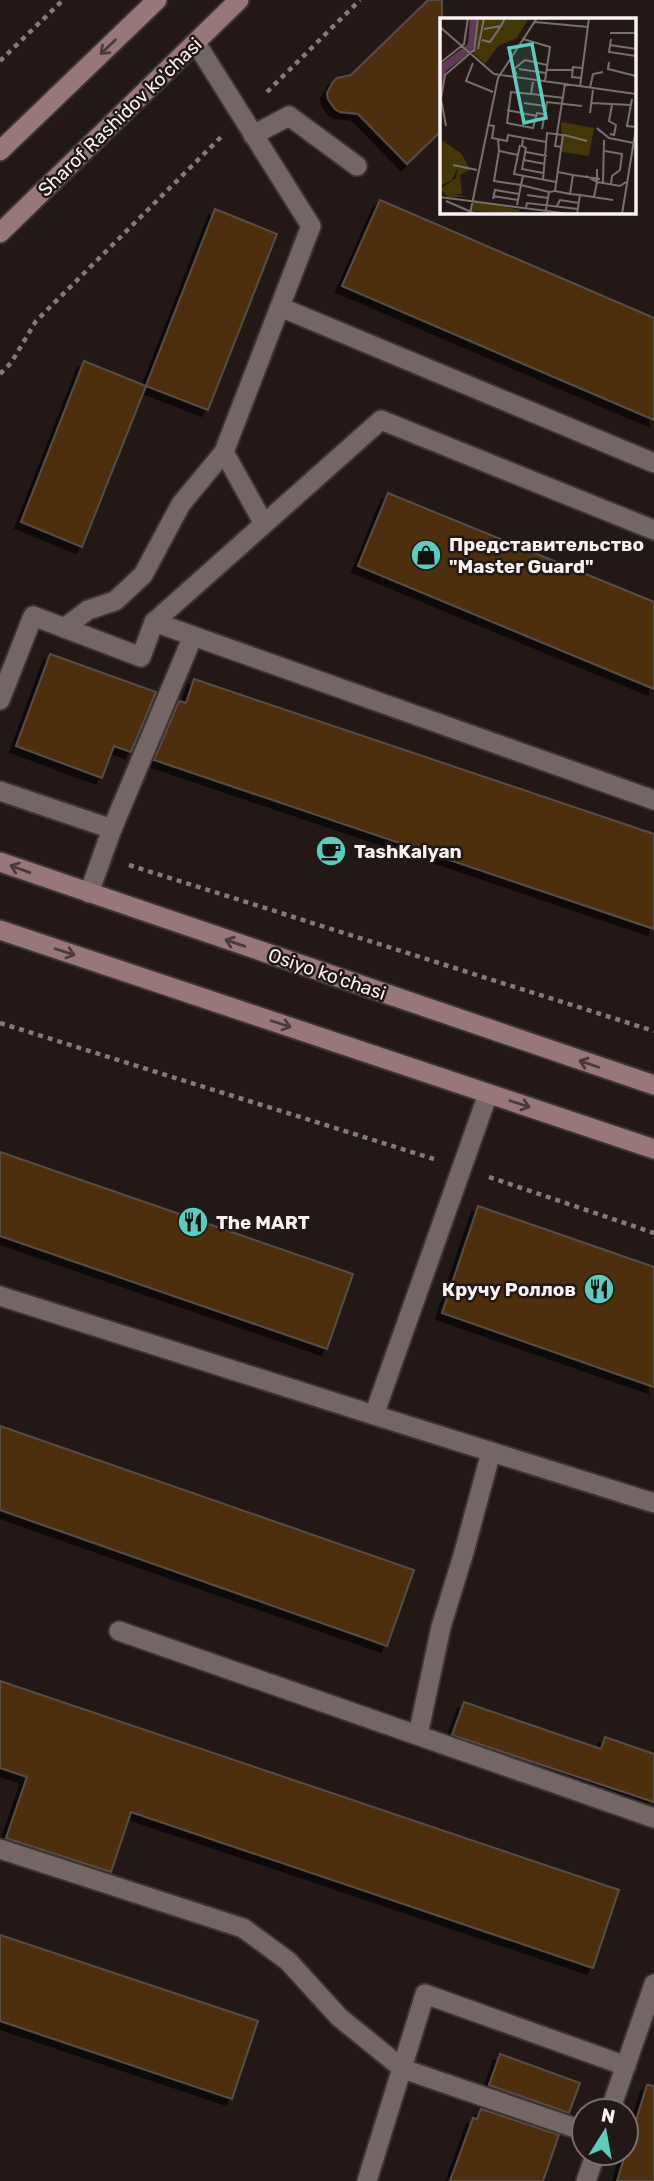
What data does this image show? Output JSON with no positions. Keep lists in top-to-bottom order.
{
  "streets": {
    "main road": ["Sharof Rashidov ko'chasi", "Osiyo ko'chasi"]
  },
  "places": {
    "shop": ["Представительство \"Master Guard\""],
    "cafe": ["TashKalyan"],
    "restaurant": ["The MART", "Кручу Роллов"]
  },
  "north": "top"
}
